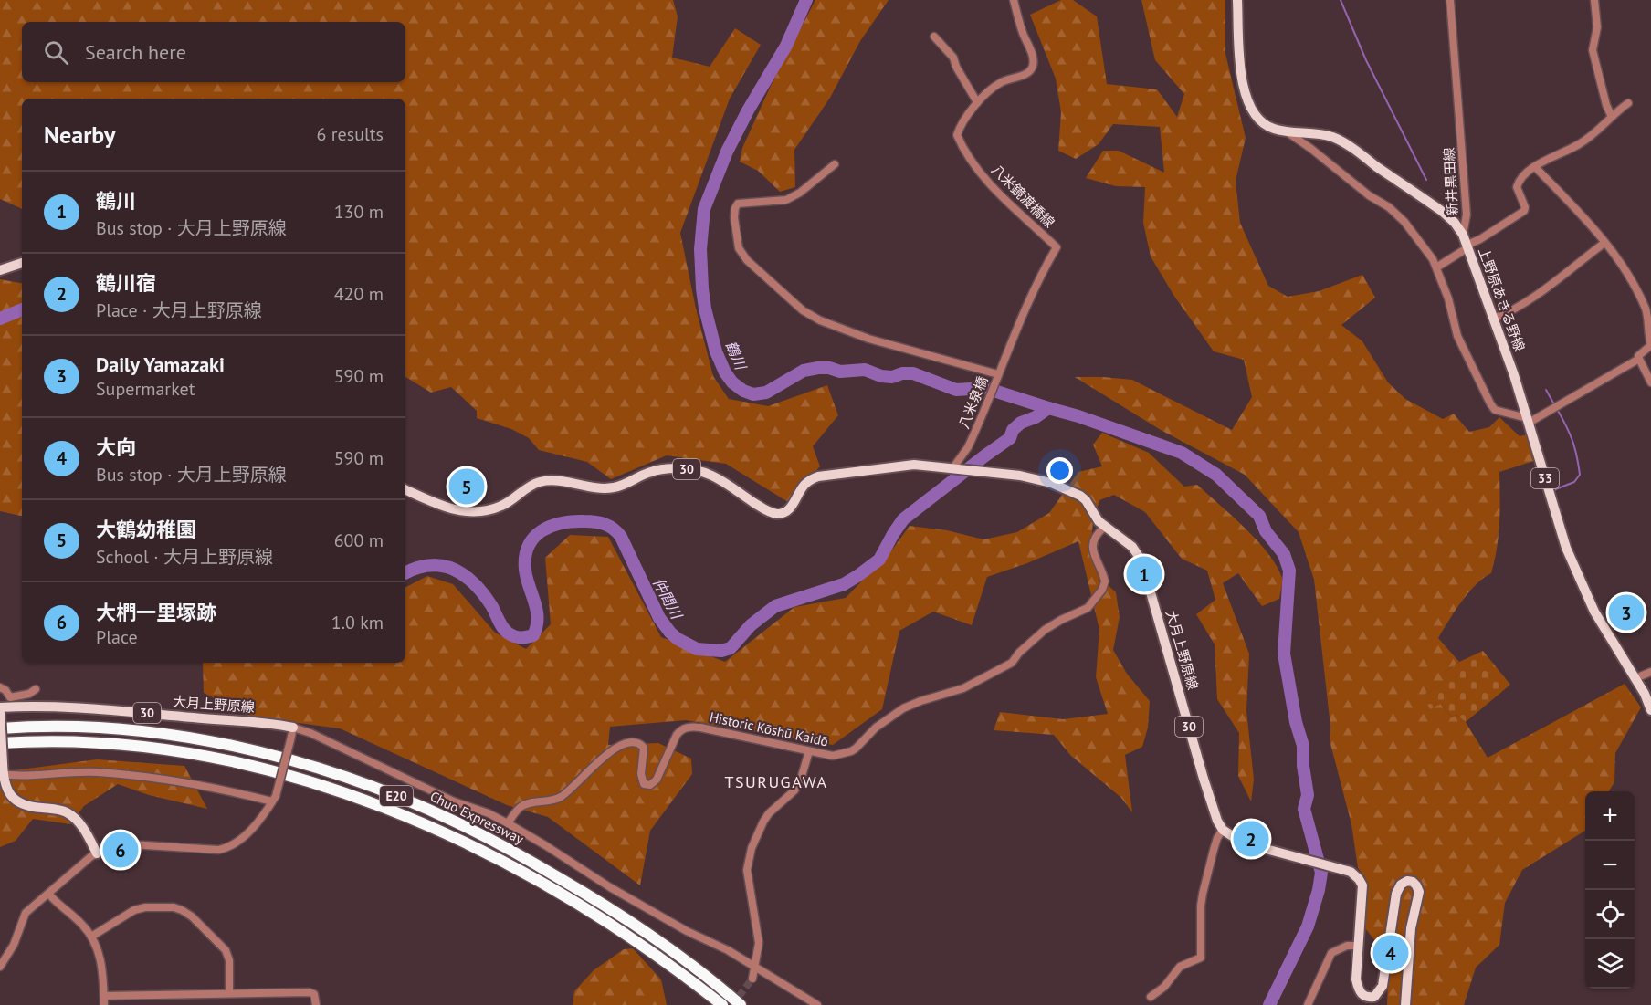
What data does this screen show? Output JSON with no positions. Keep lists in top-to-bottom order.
{
  "streets": {
    "highway": ["E20", "Chuo Expressway"],
    "main road": [
      "上野原あきる野線",
      "30",
      "33",
      "大月上野原線"
    ],
    "street": [
      "新井黒田線",
      "八米鏡渡橋線",
      "八米泉橋",
      "Historic Kōshū Kaidō"
    ]
  },
  "crossings": [
    ["新井黒田線", "上野原あきる野線"],
    ["八米鏡渡橋線", "八米泉橋"],
    ["八米泉橋", "大月上野原線"],
    ["大月上野原線", "Historic Kōshū Kaidō"]
  ],
  "districts": ["TSURUGAWA"],
  "water": ["鶴川", "仲間川"],
  "page": {
    "search": "Search here",
    "heading": ["Nearby", "6 results"],
    "list": [
      {
        "mark": "1",
        "name": "鶴川",
        "note": "Bus stop · 大月上野原線",
        "value": "130 m"
      },
      {
        "mark": "2",
        "name": "鶴川宿",
        "note": "Place · 大月上野原線",
        "value": "420 m"
      },
      {
        "mark": "3",
        "name": "Daily Yamazaki",
        "note": "Supermarket",
        "value": "590 m"
      },
      {
        "mark": "4",
        "name": "大向",
        "note": "Bus stop · 大月上野原線",
        "value": "590 m"
      },
      {
        "mark": "5",
        "name": "大鶴幼稚園",
        "note": "School · 大月上野原線",
        "value": "600 m"
      },
      {
        "mark": "6",
        "name": "大椚一里塚跡",
        "note": "Place",
        "value": "1.0 km"
      }
    ],
    "pins": [
      "5",
      "1",
      "3",
      "2",
      "6",
      "4"
    ],
    "map_buttons": ["+", "−"]
  }
}
